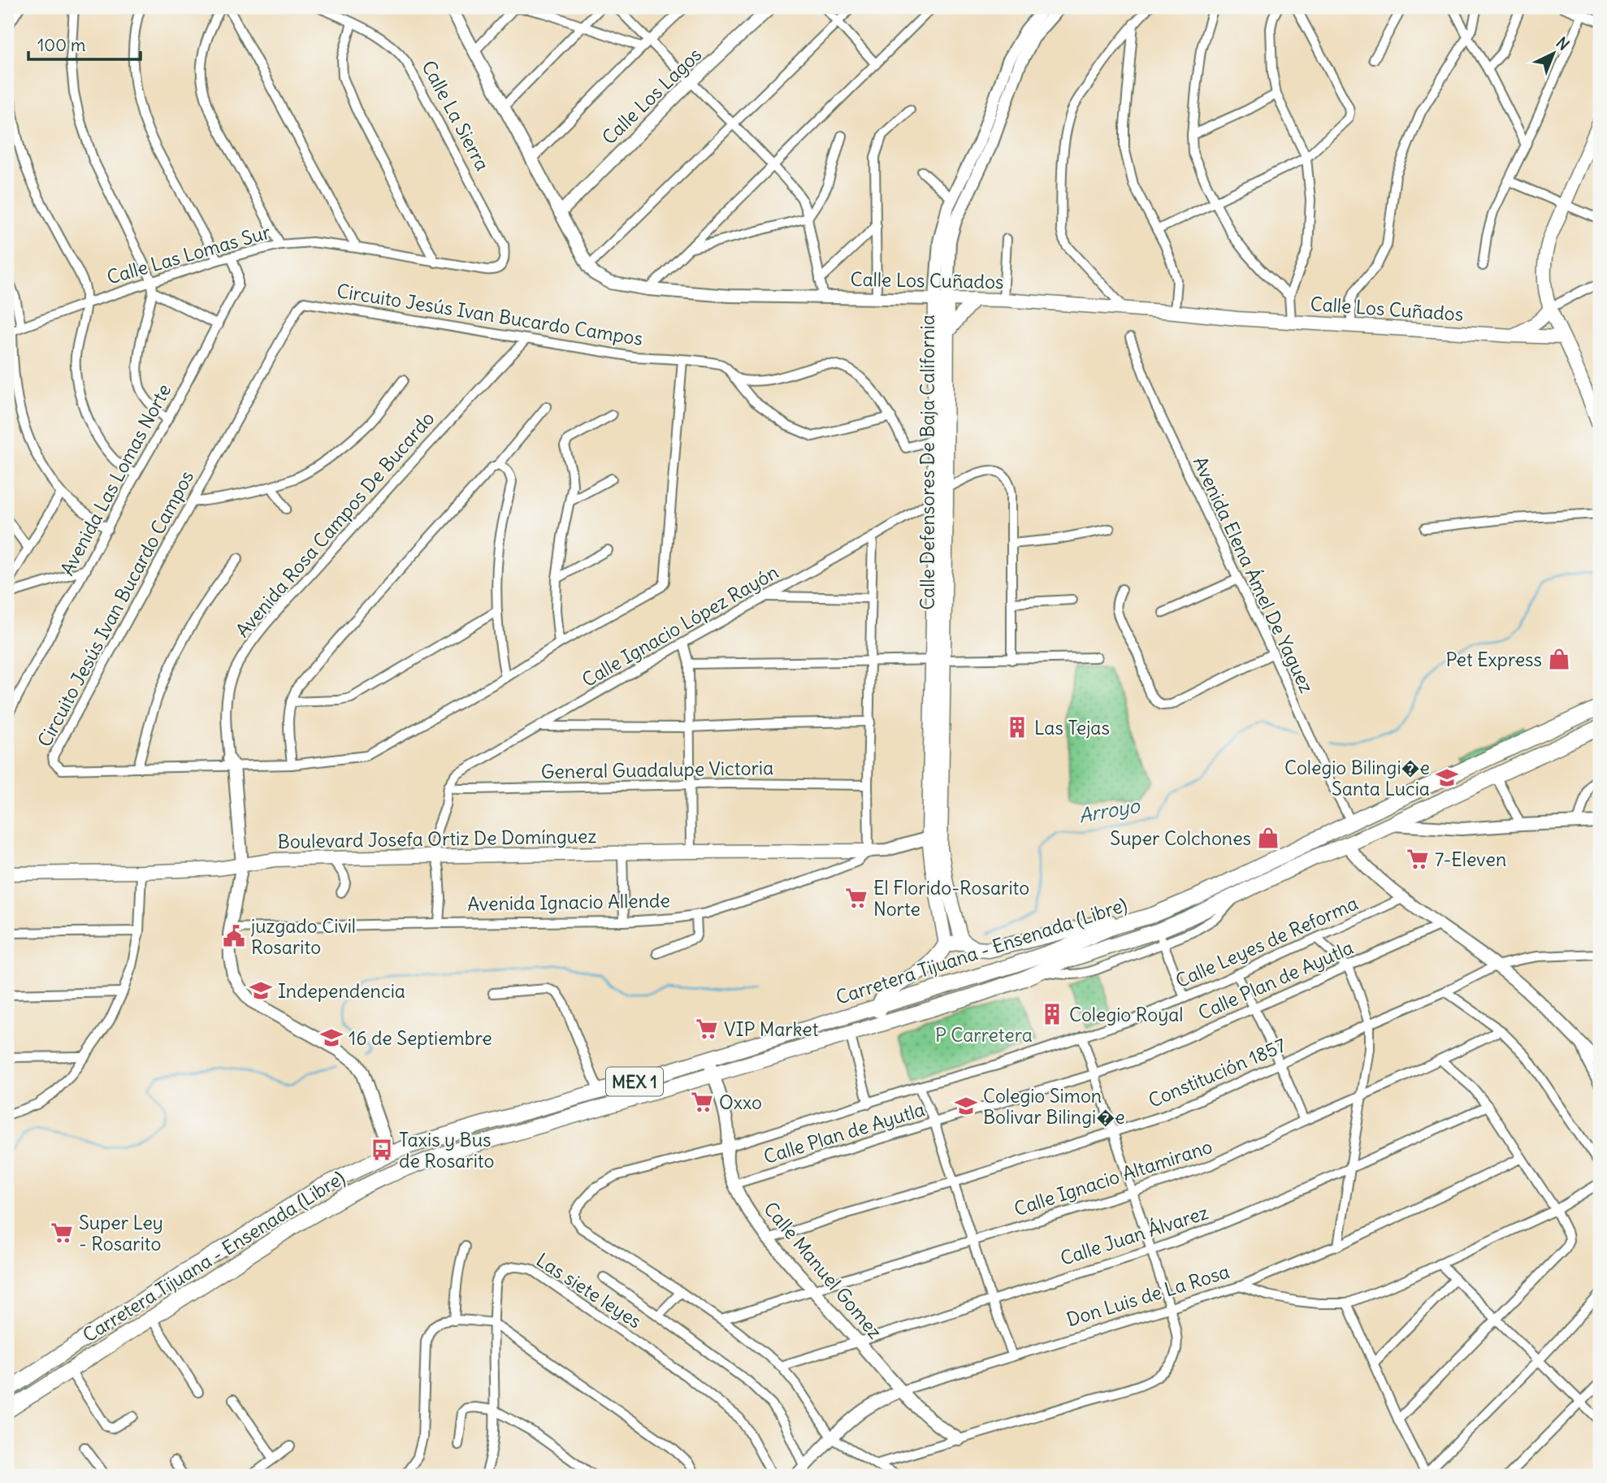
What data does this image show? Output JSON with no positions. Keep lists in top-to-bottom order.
{
  "streets": {
    "highway": ["Carretera Tijuana - Ensenada (Libre)", "MEX 1"],
    "main road": ["Calle Los Cuñados", "Calle Defensores De Baja California", "Boulevard Josefa Ortiz De Domínguez"],
    "street": [
      "Calle Los Lagos",
      "Calle La Sierra",
      "Calle Las Lomas Sur",
      "Circuito Jesús Ivan Bucardo Campos",
      "Avenida Las Lomas Norte",
      "Avenida Rosa Campos De Bucardo",
      "Avenida Elena Ámel De Yaguez",
      "Calle Ignacio López Rayón",
      "General Guadalupe Victoria",
      "Avenida Ignacio Allende",
      "Calle Leyes de Reforma",
      "Calle Plan de Ayutla",
      "Constitución 1857",
      "Calle Ignacio Altamirano",
      "Calle Juan Álvarez",
      "Calle Manuel Gomez",
      "Las siete leyes",
      "Don Luis de La Rosa"
    ]
  },
  "crossings": [
    ["Calle Los Lagos", "Calle Los Cuñados"],
    ["Calle La Sierra", "Calle Las Lomas Sur"],
    ["Calle Las Lomas Sur", "Avenida Las Lomas Norte"],
    ["Calle Los Cuñados", "Calle Defensores De Baja California"],
    ["Circuito Jesús Ivan Bucardo Campos", "Calle Defensores De Baja California"],
    ["Circuito Jesús Ivan Bucardo Campos", "Avenida Rosa Campos De Bucardo"],
    ["Calle Defensores De Baja California", "Calle Ignacio López Rayón"],
    ["Calle Defensores De Baja California", "Avenida Ignacio Allende"],
    ["Avenida Rosa Campos De Bucardo", "Boulevard Josefa Ortiz De Domínguez"],
    ["Avenida Rosa Campos De Bucardo", "Avenida Ignacio Allende"],
    ["Avenida Elena Ámel De Yaguez", "Carretera Tijuana - Ensenada (Libre)"],
    ["Calle Ignacio López Rayón", "General Guadalupe Victoria"],
    ["Boulevard Josefa Ortiz De Domínguez", "Avenida Ignacio Allende"],
    ["Calle Leyes de Reforma", "Calle Manuel Gomez"],
    ["Carretera Tijuana - Ensenada (Libre)", "Calle Manuel Gomez"],
    ["Calle Plan de Ayutla", "Calle Manuel Gomez"],
    ["Constitución 1857", "Calle Manuel Gomez"],
    ["Calle Ignacio Altamirano", "Calle Manuel Gomez"],
    ["Calle Juan Álvarez", "Calle Manuel Gomez"],
    ["Calle Manuel Gomez", "Don Luis de La Rosa"]
  ],
  "water": ["Arroyo"],
  "parks": ["P Carretera"],
  "places": {
    "shop": ["Pet Express", "Super Colchones"],
    "building": ["Las Tejas", "Colegio Royal"],
    "school or university": [
      "Colegio Bilingi�e Santa Lucia",
      "Independencia",
      "16 de Septiembre",
      "Colegio Simon Bolivar Bilingi�e"
    ],
    "supermarket": [
      "7-Eleven",
      "El Florido-Rosarito Norte",
      "VIP Market",
      "Oxxo",
      "Super Ley - Rosarito"
    ],
    "public building": ["juzgado Civil Rosarito"],
    "bus stop": ["Taxis y Bus de Rosarito"]
  },
  "scale_bar": "100 m",
  "north": "top right"
}
